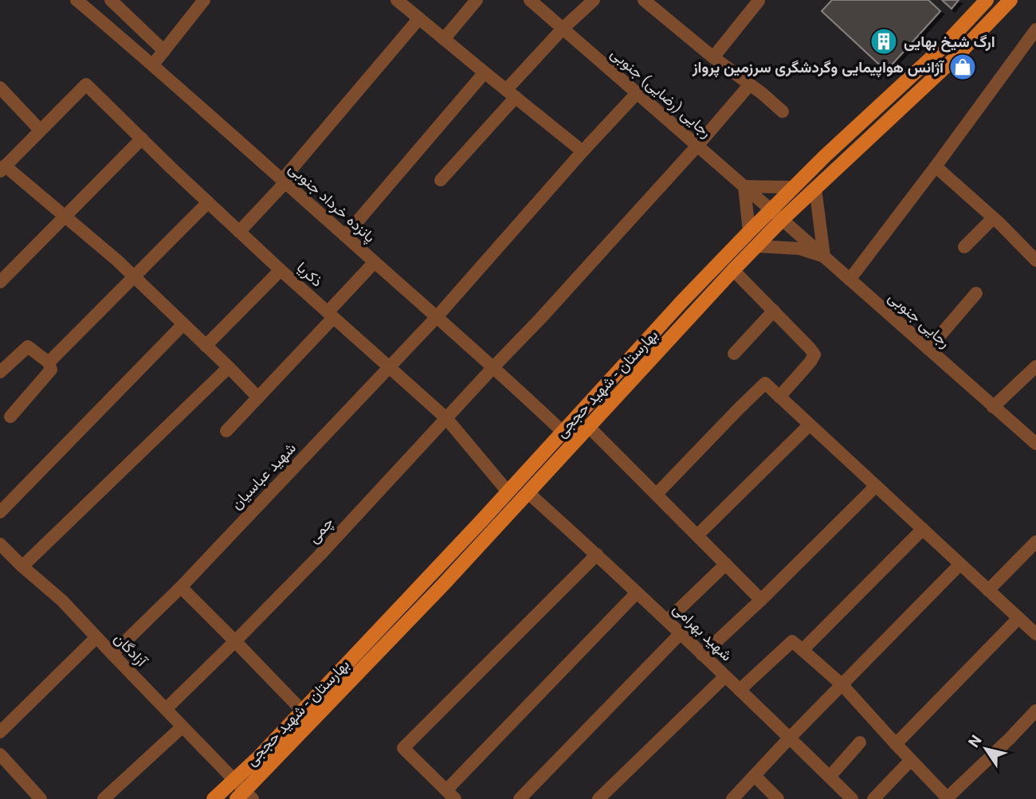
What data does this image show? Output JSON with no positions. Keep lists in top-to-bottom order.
{
  "streets": {
    "main road": ["بهارستان - شهید حججی"],
    "street": [
      "رجایی (رضایی) جنوبی",
      "پانزده خرداد جنوبی",
      "ذکریا",
      "رجایی جنوبی",
      "شهید عباسیان",
      "چمی",
      "شهید بهرامی",
      "آزادگان"
    ]
  },
  "crossings": [
    ["رجایی (رضایی) جنوبی", "رجایی جنوبی"],
    ["رجایی (رضایی) جنوبی", "بهارستان - شهید حججی"],
    ["رجایی (رضایی) جنوبی", "شهید عباسیان"],
    ["رجایی (رضایی) جنوبی", "چمی"],
    ["پانزده خرداد جنوبی", "بهارستان - شهید حججی"],
    ["پانزده خرداد جنوبی", "شهید عباسیان"],
    ["پانزده خرداد جنوبی", "چمی"],
    ["ذکریا", "بهارستان - شهید حججی"],
    ["ذکریا", "شهید عباسیان"],
    ["ذکریا", "چمی"],
    ["رجایی جنوبی", "بهارستان - شهید حججی"],
    ["بهارستان - شهید حججی", "شهید بهرامی"],
    ["بهارستان - شهید حججی", "آزادگان"],
    ["شهید عباسیان", "آزادگان"],
    ["چمی", "آزادگان"]
  ],
  "places": {
    "building": ["ارگ شیخ بهایی"],
    "shop": ["آژانس هواپیمایی و‌گردشگری سرزمین پرواز"]
  },
  "north": "top left"
}
